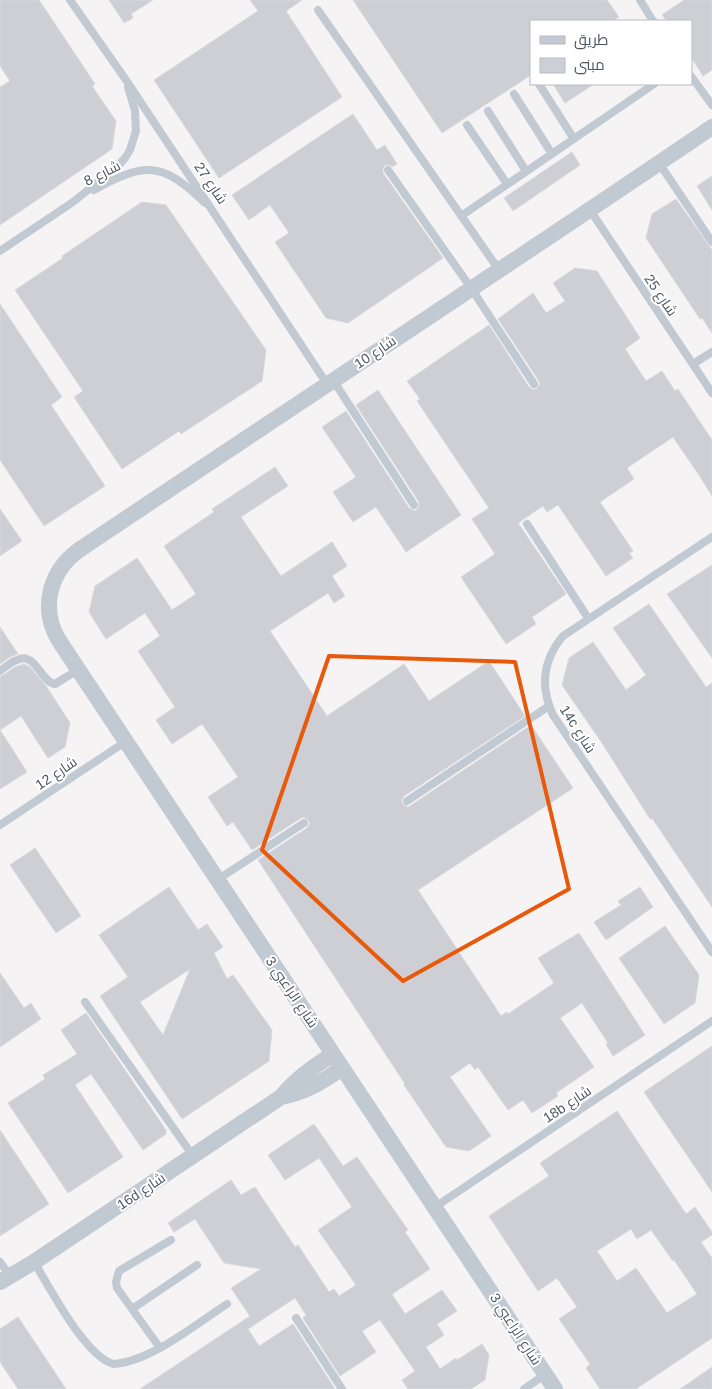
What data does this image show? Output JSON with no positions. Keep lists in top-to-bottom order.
{
  "streets": {
    "street": ["شارع 10", "شارع الراعبي 3", "16d شارع"],
    "lane": [
      "شارع 8",
      "شارع 27",
      "شارع 25",
      "14c شارع",
      "شارع 12",
      "18b شارع"
    ]
  },
  "crossings": [
    ["شارع 8", "شارع 27"],
    ["شارع 27", "شارع 10"],
    ["شارع 25", "شارع 10"],
    ["شارع 10", "شارع الراعبي 3"],
    ["شارع 12", "شارع الراعبي 3"],
    ["شارع الراعبي 3", "18b شارع"],
    ["شارع الراعبي 3", "16d شارع"]
  ],
  "legend": ["طريق", "مبنى"]
}
